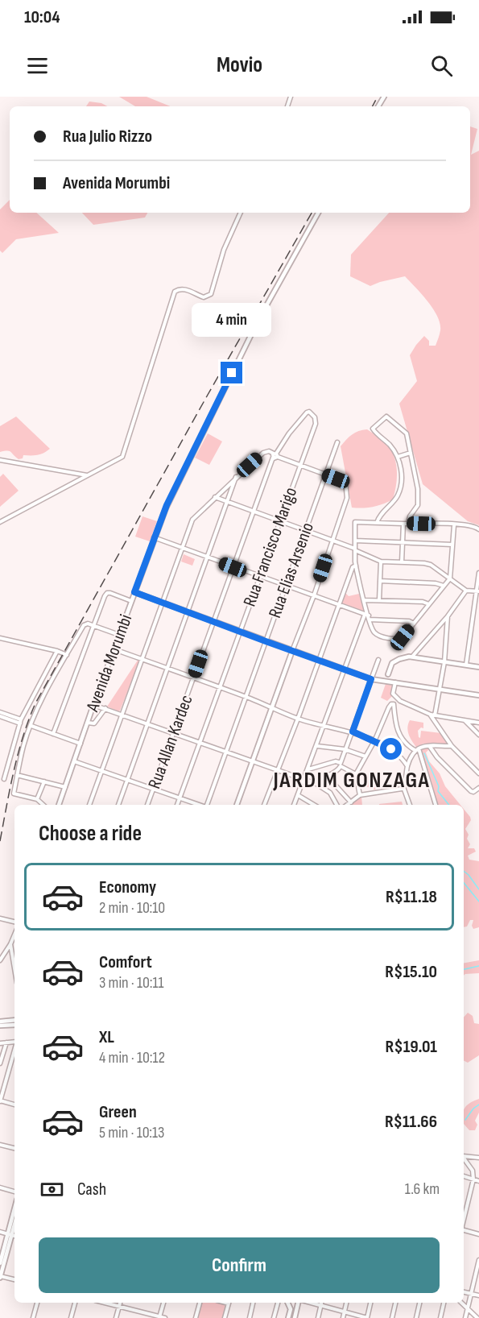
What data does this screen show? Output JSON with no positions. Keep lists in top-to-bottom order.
{
  "streets": {
    "main road": ["Avenida Morumbi"],
    "street": ["Rua Francisco Marigo", "Rua Elias Arsenio", "Rua Allan Kardec"]
  },
  "crossings": [
    ["Rua Francisco Marigo", "Rua Allan Kardec"]
  ],
  "districts": ["JARDIM GONZAGA"],
  "page": {
    "status": "10:04",
    "header": "Movio",
    "banner": ["Rua Julio Rizzo", "Avenida Morumbi"],
    "bubble": "4 min",
    "heading": "Choose a ride",
    "list": [
      {
        "name": "Economy",
        "note": "2 min · 10:10",
        "value": "R$11.18"
      },
      {
        "name": "Comfort",
        "note": "3 min · 10:11",
        "value": "R$15.10"
      },
      {
        "name": "XL",
        "note": "4 min · 10:12",
        "value": "R$19.01"
      },
      {
        "name": "Green",
        "note": "5 min · 10:13",
        "value": "R$11.66"
      }
    ],
    "pay": ["Cash", "1.6 km"],
    "buttons": "Confirm"
  }
}
